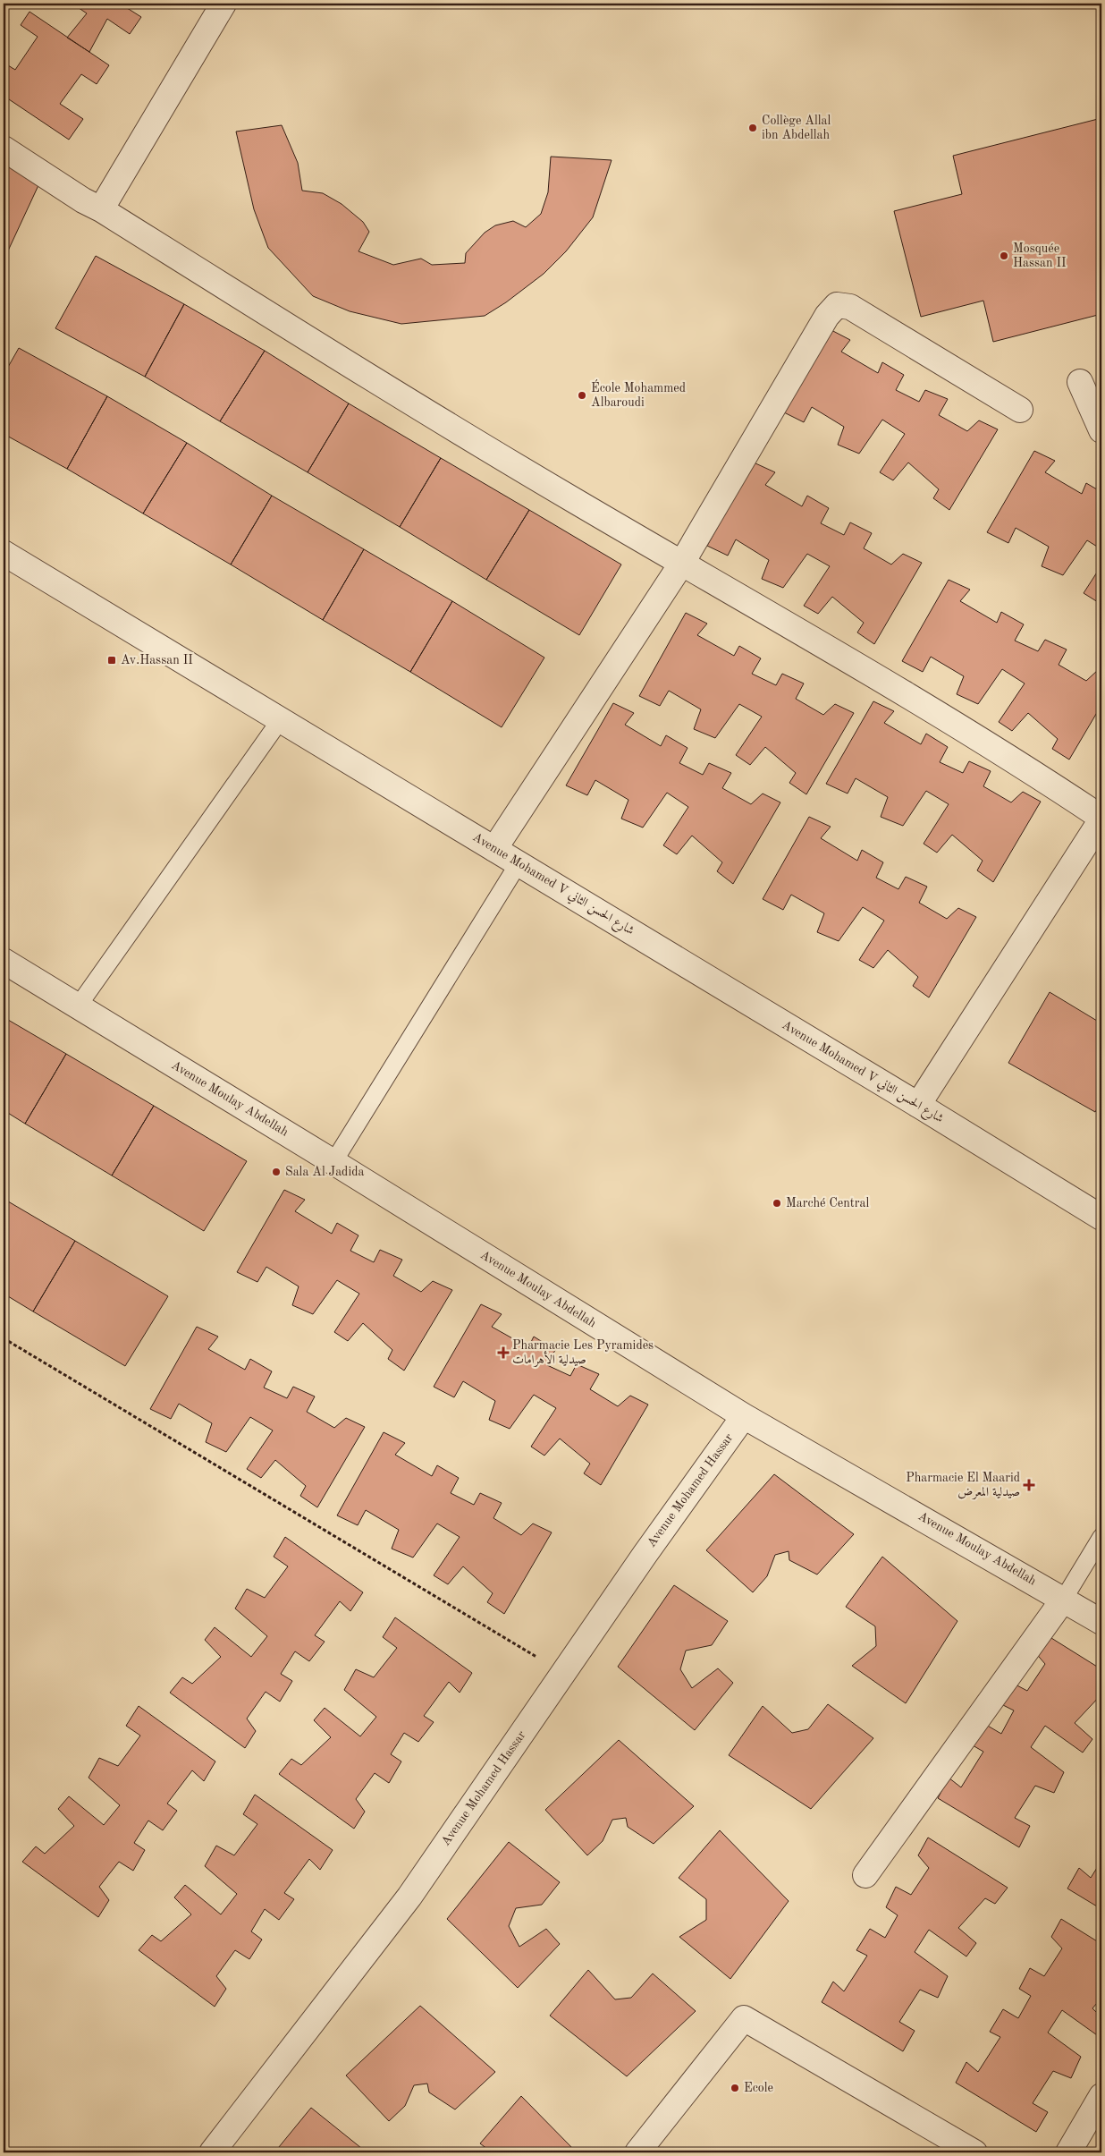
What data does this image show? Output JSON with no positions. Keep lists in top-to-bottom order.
{
  "streets": {
    "street": ["Avenue Mohamed V شارع الحسن الثاني", "Avenue Moulay Abdellah", "Avenue Mohamed Hassar"]
  },
  "crossings": [
    ["Avenue Moulay Abdellah", "Avenue Mohamed Hassar"]
  ],
  "places": {
    "other": [
      "Collège Allal ibn Abdellah",
      "Mosquée Hassan II",
      "École Mohammed Albaroudi",
      "Sala Al Jadida",
      "Marché Central",
      "Ecole"
    ],
    "transit": ["Av.Hassan II"],
    "health": ["Pharmacie Les Pyramides صيدلية الأهرامات", "Pharmacie El Maarid صيدلية المعرض"]
  }
}
